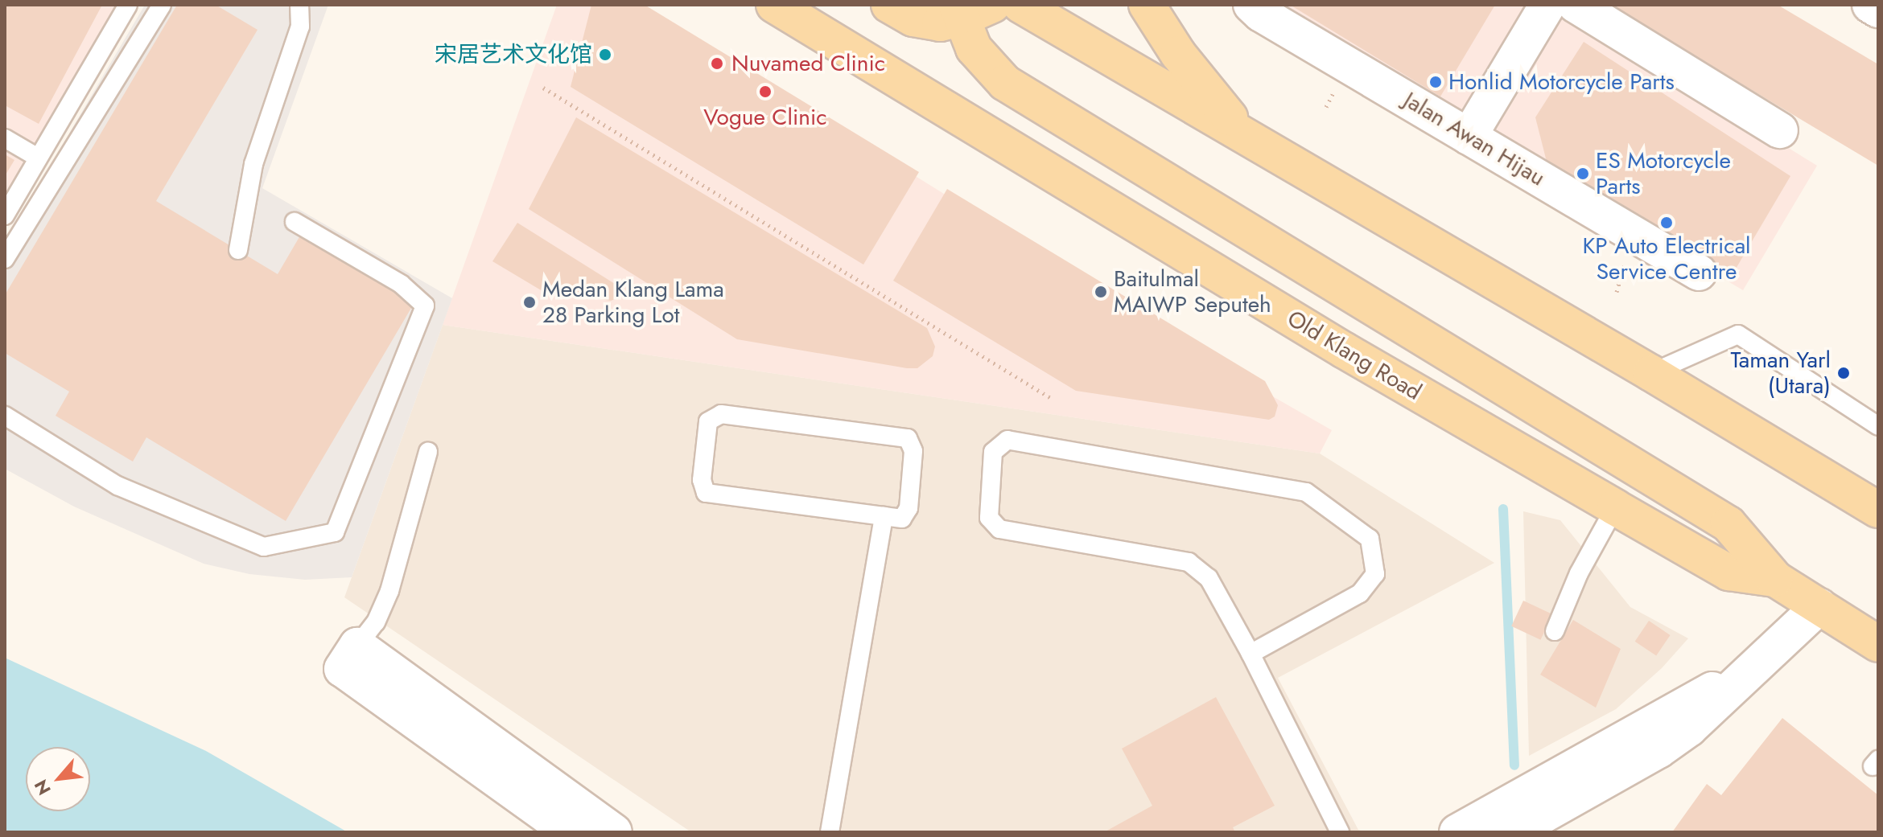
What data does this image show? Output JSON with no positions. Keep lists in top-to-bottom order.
{
  "streets": {
    "main road": ["Old Klang Road"],
    "street": ["Jalan Awan Hijau"]
  },
  "places": [
    "宋居艺术文化馆",
    "Nuvamed Clinic",
    "Honlid Motorcycle Parts",
    "Vogue Clinic",
    "ES Motorcycle Parts",
    "KP Auto Electrical Service Centre",
    "Baitulmal MAIWP Seputeh",
    "Medan Klang Lama 28 Parking Lot",
    "Taman Yarl (Utara)"
  ],
  "north": "bottom left"
}
